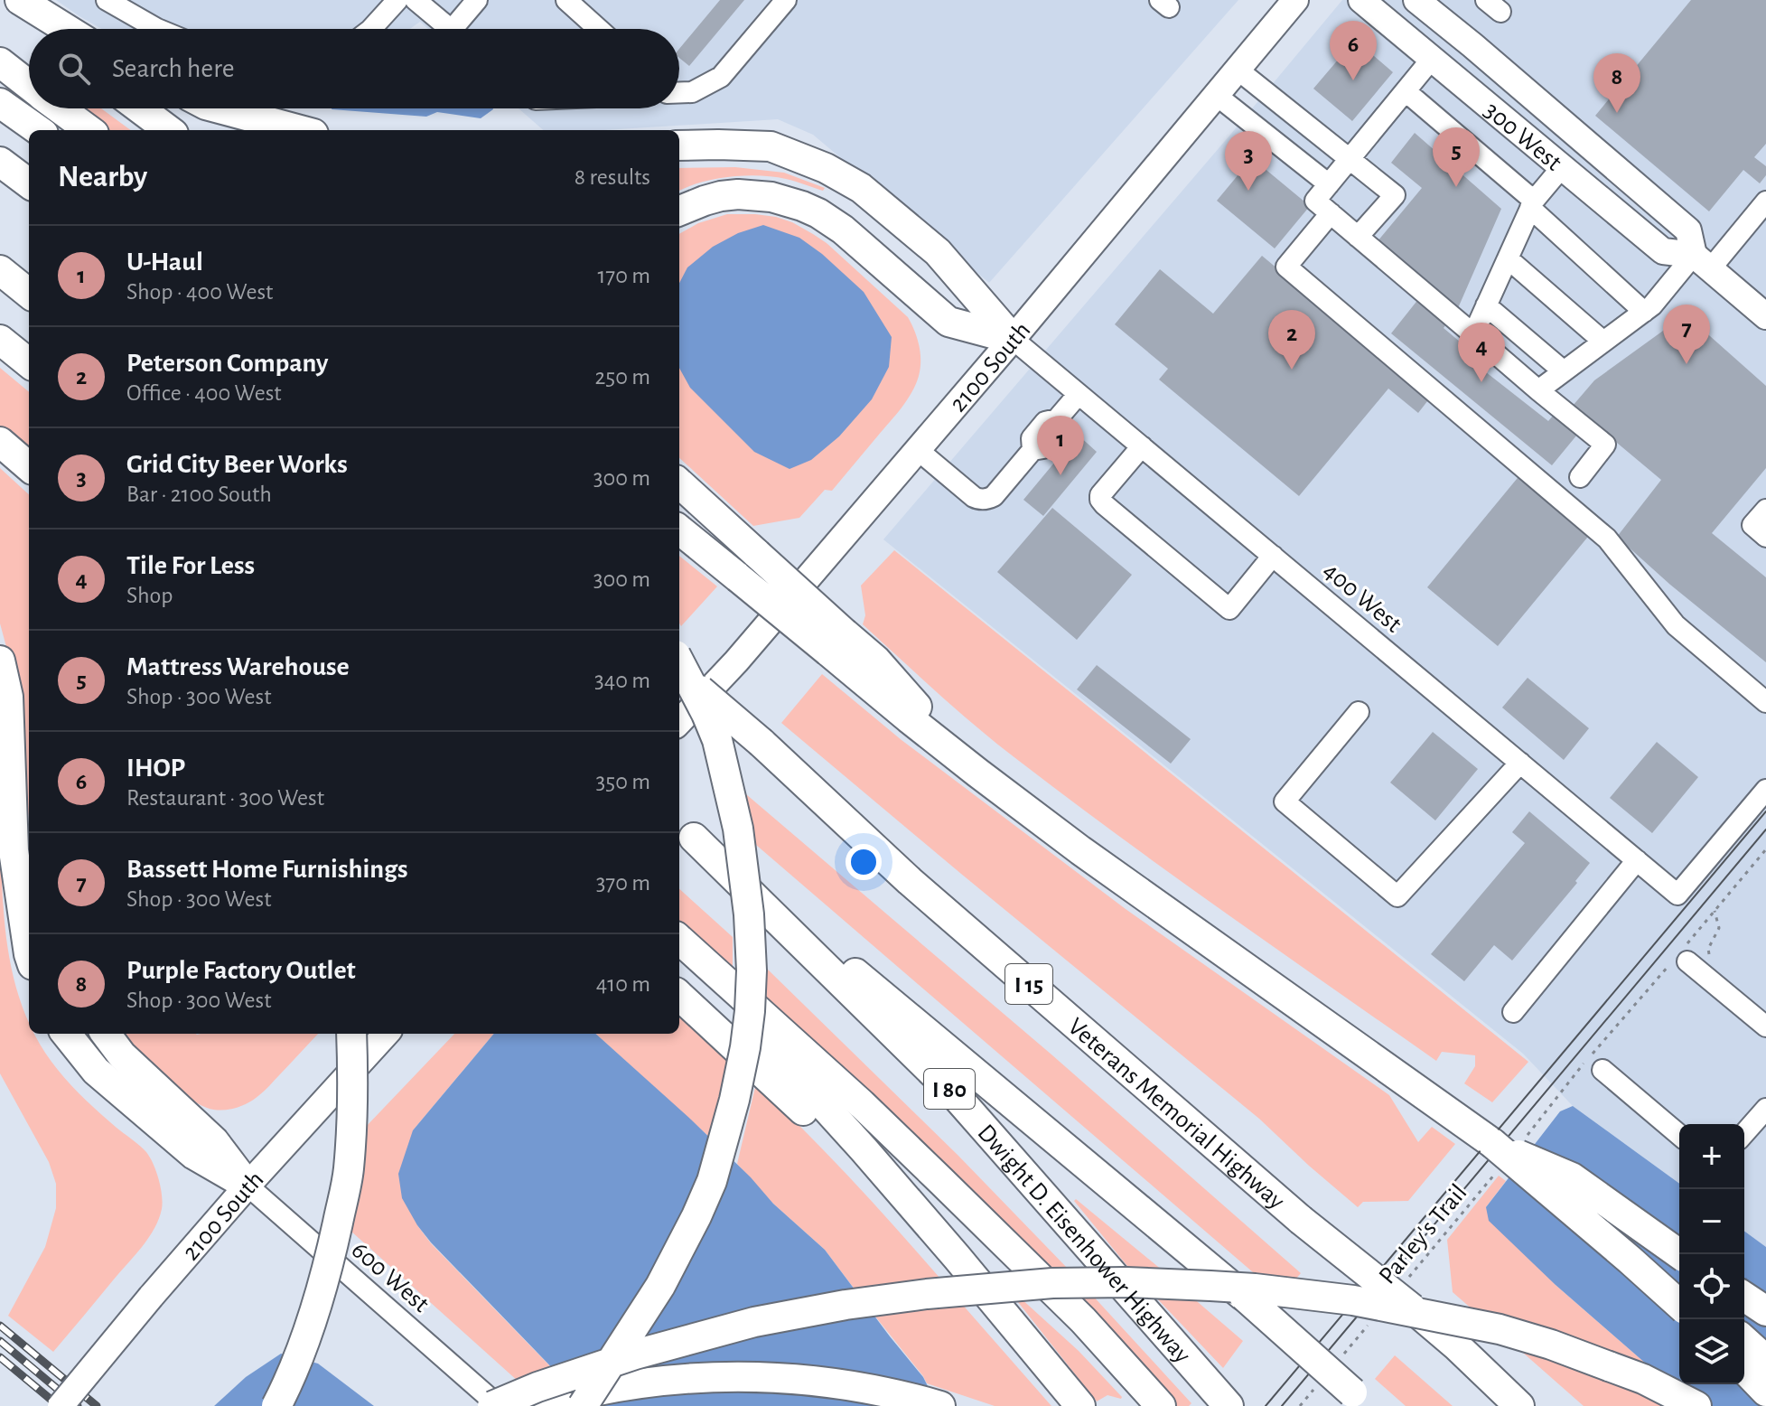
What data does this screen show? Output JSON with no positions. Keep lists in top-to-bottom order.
{
  "streets": {
    "highway": [
      "I 15",
      "I 80",
      "Veterans Memorial Highway",
      "Dwight D. Eisenhower Highway"
    ],
    "main road": ["300 West", "2100 South"],
    "street": ["400 West", "600 West"],
    "path": ["Parley's Trail"]
  },
  "crossings": [
    ["2100 South", "400 West"],
    ["2100 South", "600 West"]
  ],
  "page": {
    "pins": [
      "6",
      "8",
      "5",
      "3",
      "7",
      "2",
      "4",
      "1"
    ],
    "search": "Search here",
    "heading": ["Nearby", "8 results"],
    "list": [
      {
        "mark": "1",
        "name": "U-Haul",
        "note": "Shop · 400 West",
        "value": "170 m"
      },
      {
        "mark": "2",
        "name": "Peterson Company",
        "note": "Office · 400 West",
        "value": "250 m"
      },
      {
        "mark": "3",
        "name": "Grid City Beer Works",
        "note": "Bar · 2100 South",
        "value": "300 m"
      },
      {
        "mark": "4",
        "name": "Tile For Less",
        "note": "Shop",
        "value": "300 m"
      },
      {
        "mark": "5",
        "name": "Mattress Warehouse",
        "note": "Shop · 300 West",
        "value": "340 m"
      },
      {
        "mark": "6",
        "name": "IHOP",
        "note": "Restaurant · 300 West",
        "value": "350 m"
      },
      {
        "mark": "7",
        "name": "Bassett Home Furnishings",
        "note": "Shop · 300 West",
        "value": "370 m"
      },
      {
        "mark": "8",
        "name": "Purple Factory Outlet",
        "note": "Shop · 300 West",
        "value": "410 m"
      }
    ],
    "map_buttons": ["+", "−"]
  }
}
